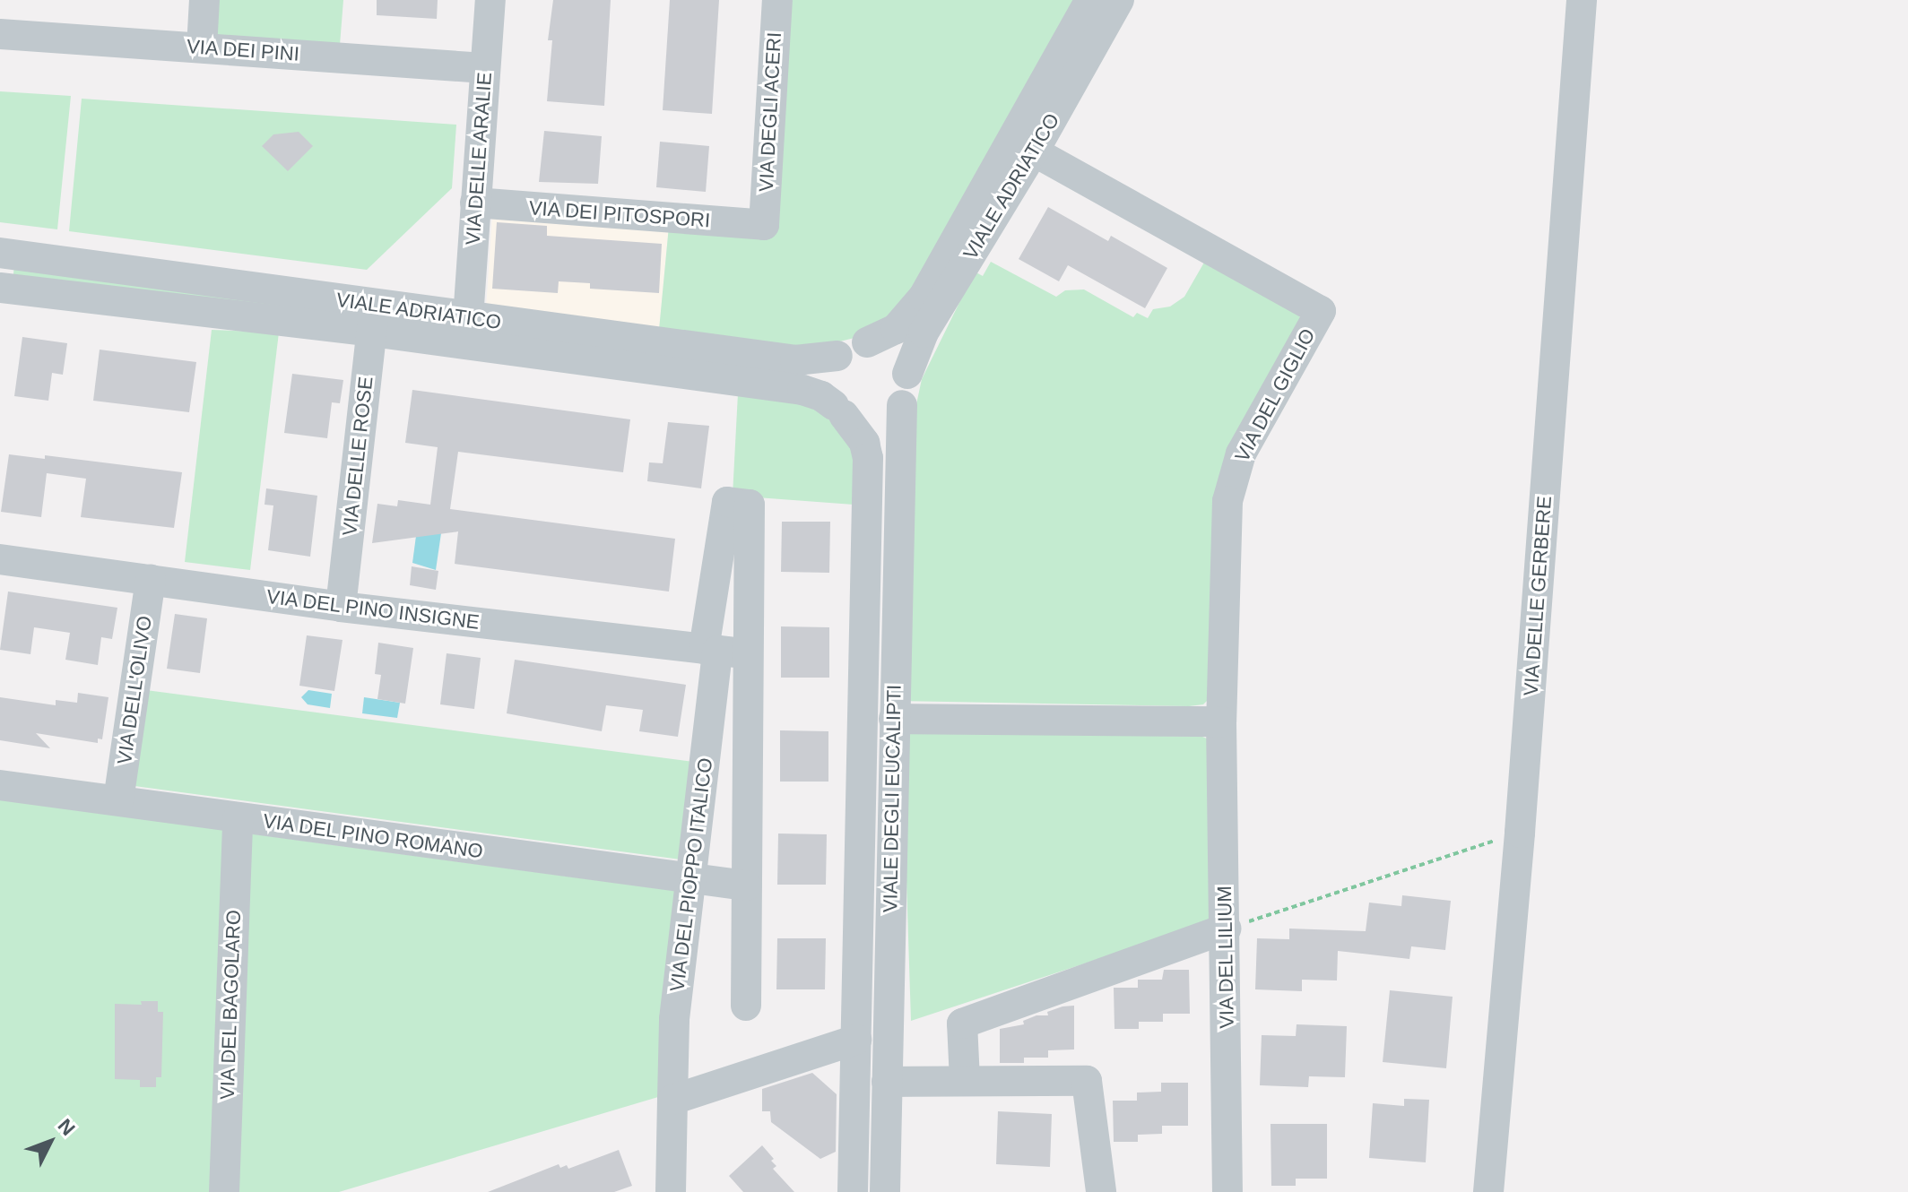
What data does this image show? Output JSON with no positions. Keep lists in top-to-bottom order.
{
  "streets": {
    "street": [
      "VIA DEI PINI",
      "VIA DEGLI ACERI",
      "VIA DELLE ARALIE",
      "VIALE ADRIATICO",
      "VIA DEI PITOSPORI",
      "VIA DEL GIGLIO",
      "VIA DELLE ROSE",
      "VIA DELLE GERBERE",
      "VIA DEL PINO INSIGNE",
      "VIA DELL'OLIVO",
      "VIALE DEGLI EUCALIPTI",
      "VIA DEL PINO ROMANO",
      "VIA DEL PIOPPO ITALICO",
      "VIA DEL LILIUM",
      "VIA DEL BAGOLARO"
    ]
  },
  "crossings": [
    ["VIA DEI PINI", "VIA DELLE ARALIE"],
    ["VIA DEGLI ACERI", "VIA DEI PITOSPORI"],
    ["VIA DELLE ARALIE", "VIALE ADRIATICO"],
    ["VIA DELLE ARALIE", "VIA DEI PITOSPORI"],
    ["VIALE ADRIATICO", "VIA DEL GIGLIO"],
    ["VIALE ADRIATICO", "VIA DELLE ROSE"],
    ["VIALE ADRIATICO", "VIALE DEGLI EUCALIPTI"],
    ["VIA DEL GIGLIO", "VIA DEL LILIUM"],
    ["VIA DELLE ROSE", "VIA DEL PINO INSIGNE"],
    ["VIA DEL PINO INSIGNE", "VIA DELL'OLIVO"],
    ["VIA DEL PINO INSIGNE", "VIA DEL PIOPPO ITALICO"],
    ["VIA DELL'OLIVO", "VIA DEL PINO ROMANO"],
    ["VIA DEL PINO ROMANO", "VIA DEL PIOPPO ITALICO"],
    ["VIA DEL PINO ROMANO", "VIA DEL BAGOLARO"]
  ],
  "north": "top right"
}
